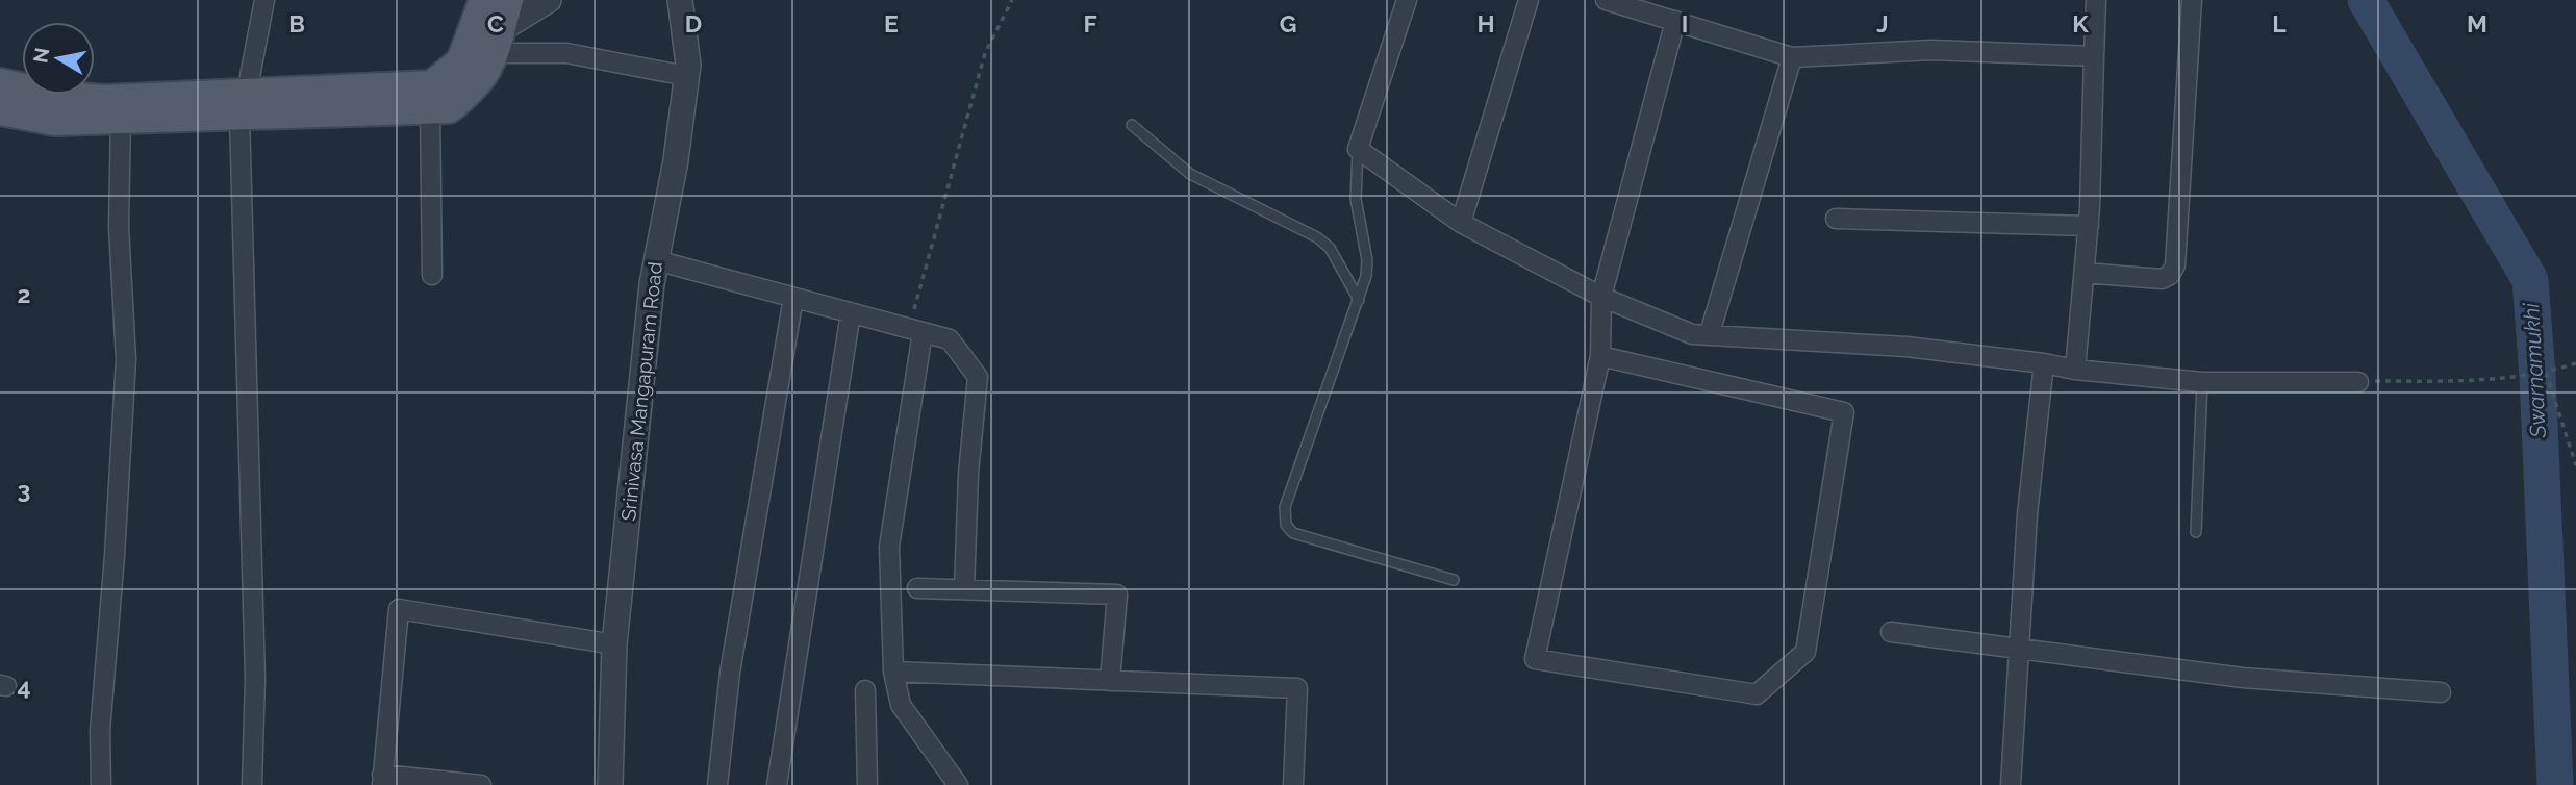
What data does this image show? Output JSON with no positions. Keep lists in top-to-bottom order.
{
  "streets": {
    "street": ["Srinivasa Mangapuram Road"]
  },
  "water": ["Swarnamukhi"],
  "north": "left",
  "grid": {
    "columns": [
      "B",
      "C",
      "D",
      "E",
      "F",
      "G",
      "H",
      "I",
      "J",
      "K",
      "L",
      "M"
    ],
    "rows": ["2", "3", "4"]
  }
}
